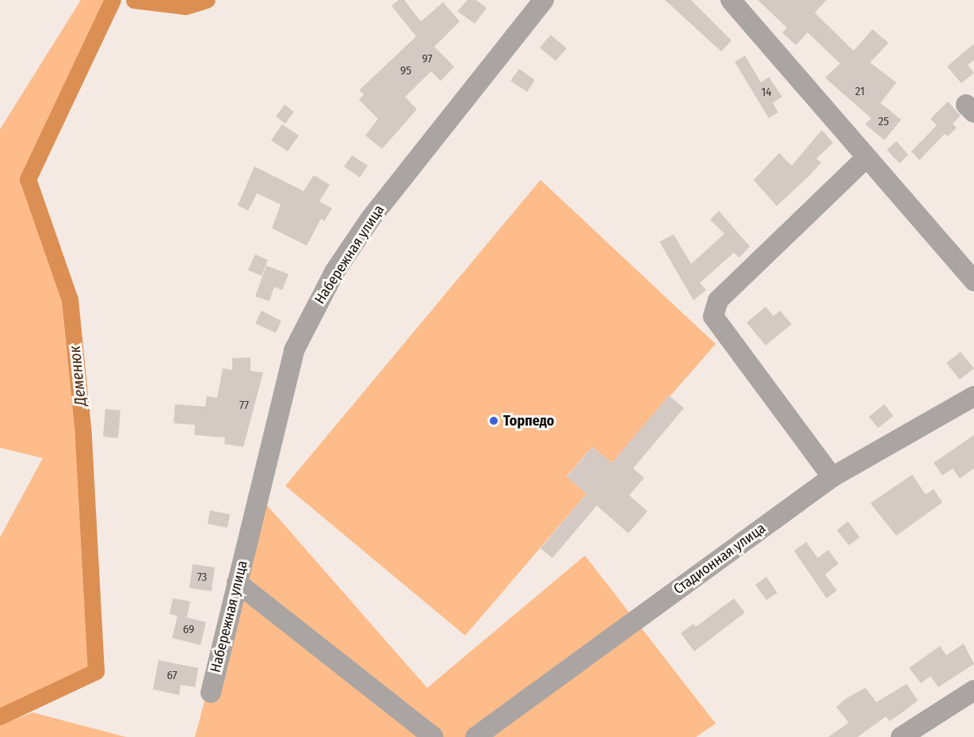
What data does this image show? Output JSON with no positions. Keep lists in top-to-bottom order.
{
  "streets": {
    "street": ["Набережная улица", "Стадионная улица"]
  },
  "water": ["Деменюк"],
  "places": ["Торпедо"],
  "house_numbers": [
    "97",
    "95",
    "21",
    "14",
    "25",
    "77",
    "73",
    "69",
    "67"
  ]
}
